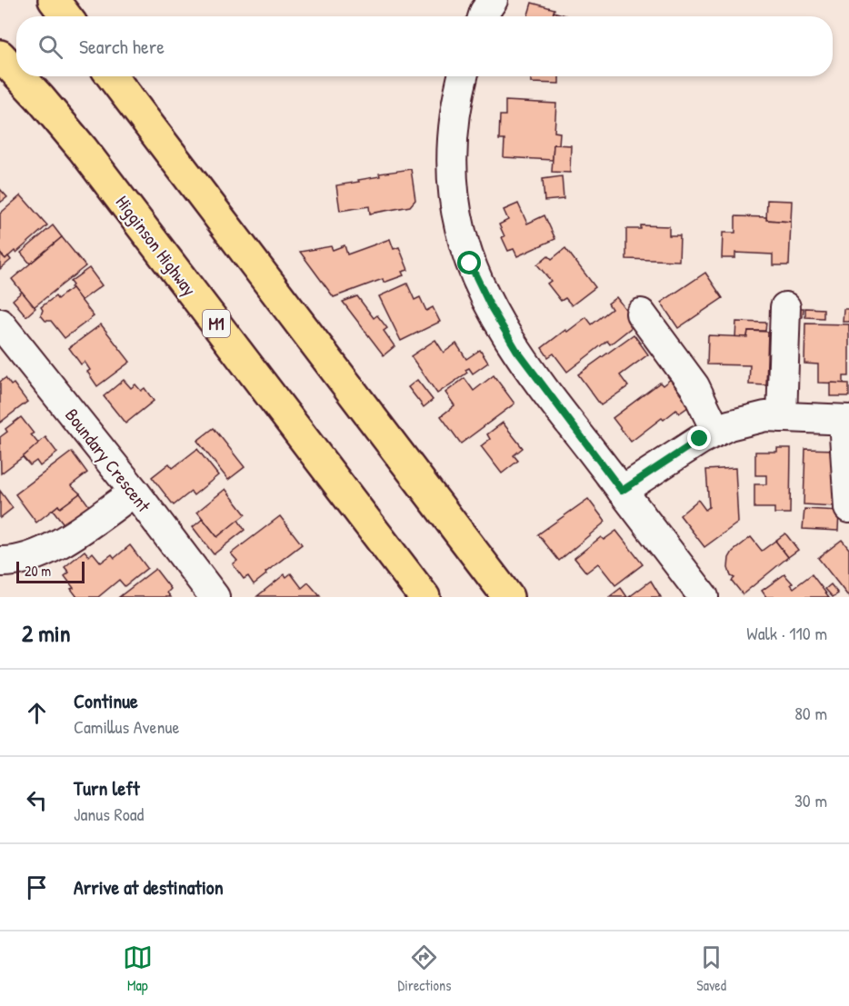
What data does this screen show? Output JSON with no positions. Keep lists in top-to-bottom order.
{
  "streets": {
    "highway": ["Higginson Highway", "M1"],
    "street": ["Boundary Crescent"]
  },
  "scale_bar": "20 m",
  "page": {
    "search": "Search here",
    "scale": "20 m",
    "heading": ["2 min", "Walk · 110 m"],
    "list": [
      ["Continue", "Camillus Avenue", "80 m"],
      ["Turn left", "Janus Road", "30 m"],
      "Arrive at destination"
    ],
    "nav": ["Map", "Directions", "Saved"]
  }
}
